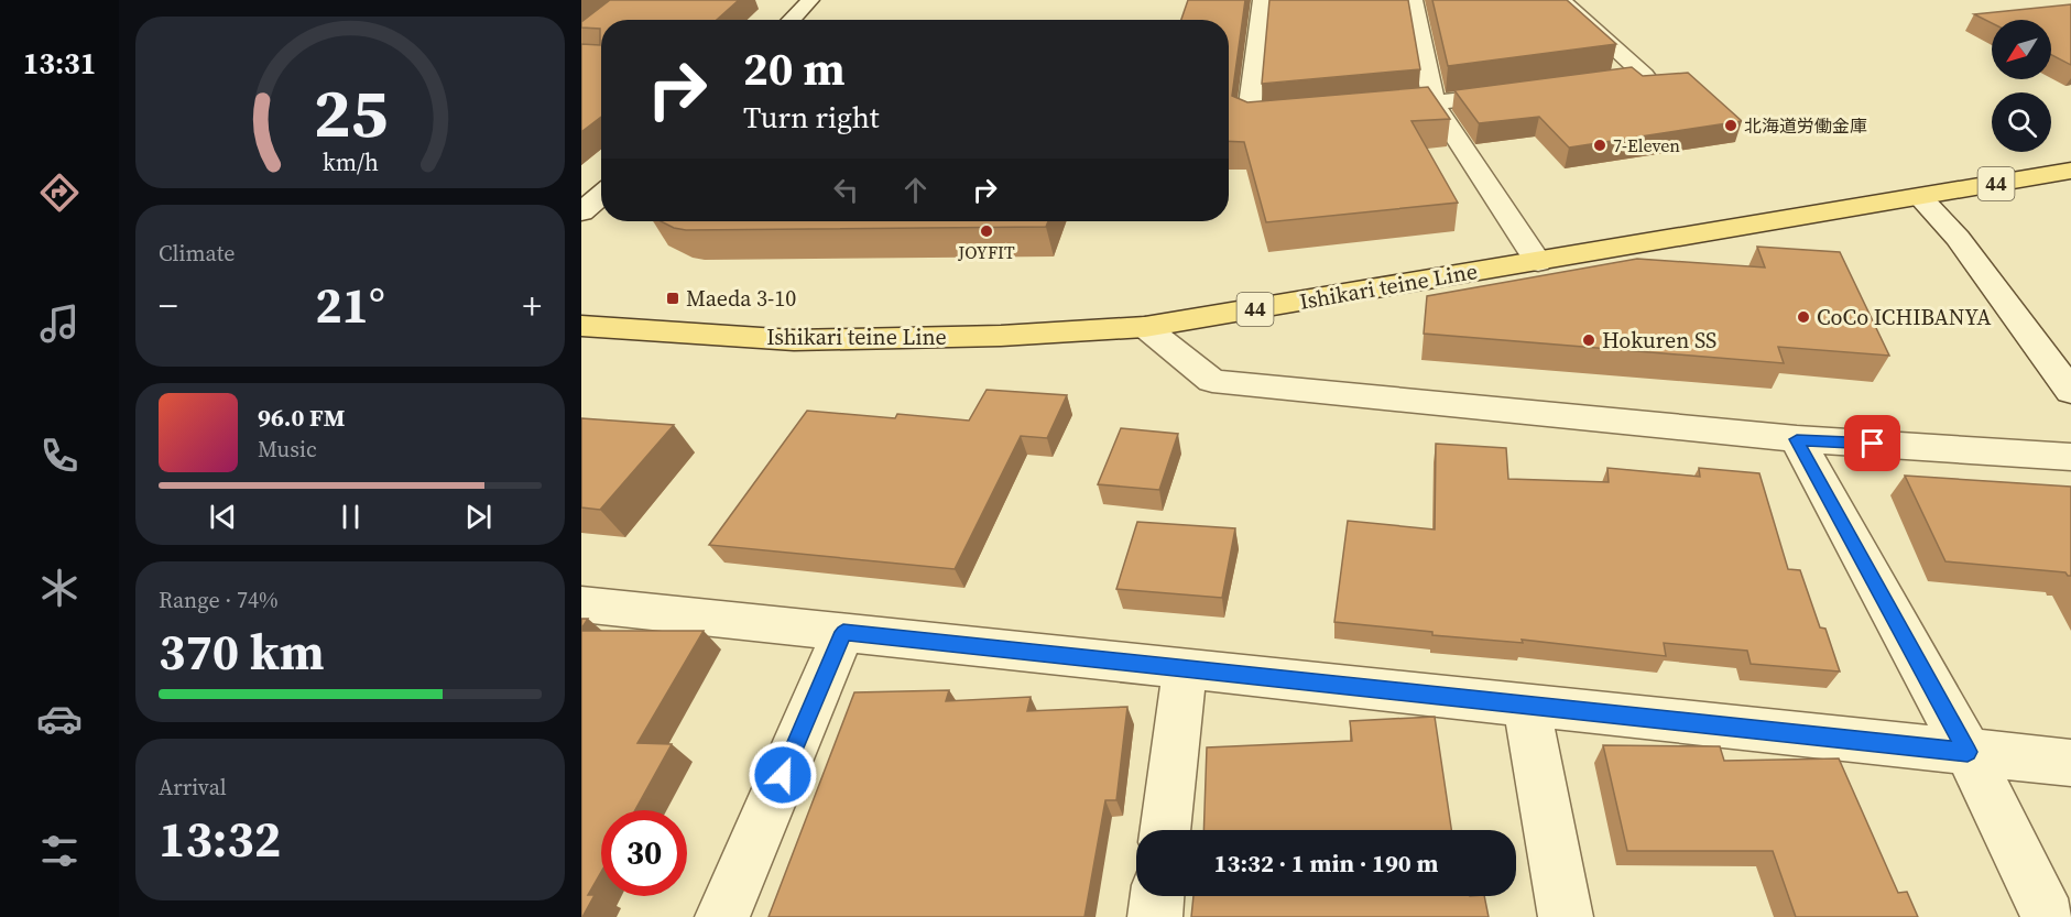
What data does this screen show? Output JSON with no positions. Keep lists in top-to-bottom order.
{
  "streets": {
    "main road": ["44", "Ishikari teine Line"]
  },
  "places": {
    "other": [
      "北海道労働金庫",
      "7-Eleven",
      "JOYFIT",
      "CoCo ICHIBANYA",
      "Hokuren SS"
    ],
    "transit": ["Maeda 3-10"]
  },
  "north": "bottom left",
  "page": {
    "tabs": "13:31",
    "turn": ["20 m", "Turn right"],
    "tile": [
      "Climate",
      ["Range · 74%", "370 km"],
      ["Arrival", "13:32"]
    ],
    "heat": ["−", "21°", "+"],
    "song": ["96.0 FM", "Music"],
    "limit": "30",
    "trip": "13:32 · 1 min · 190 m",
    "gauge": ["25", "km/h"]
  }
}
